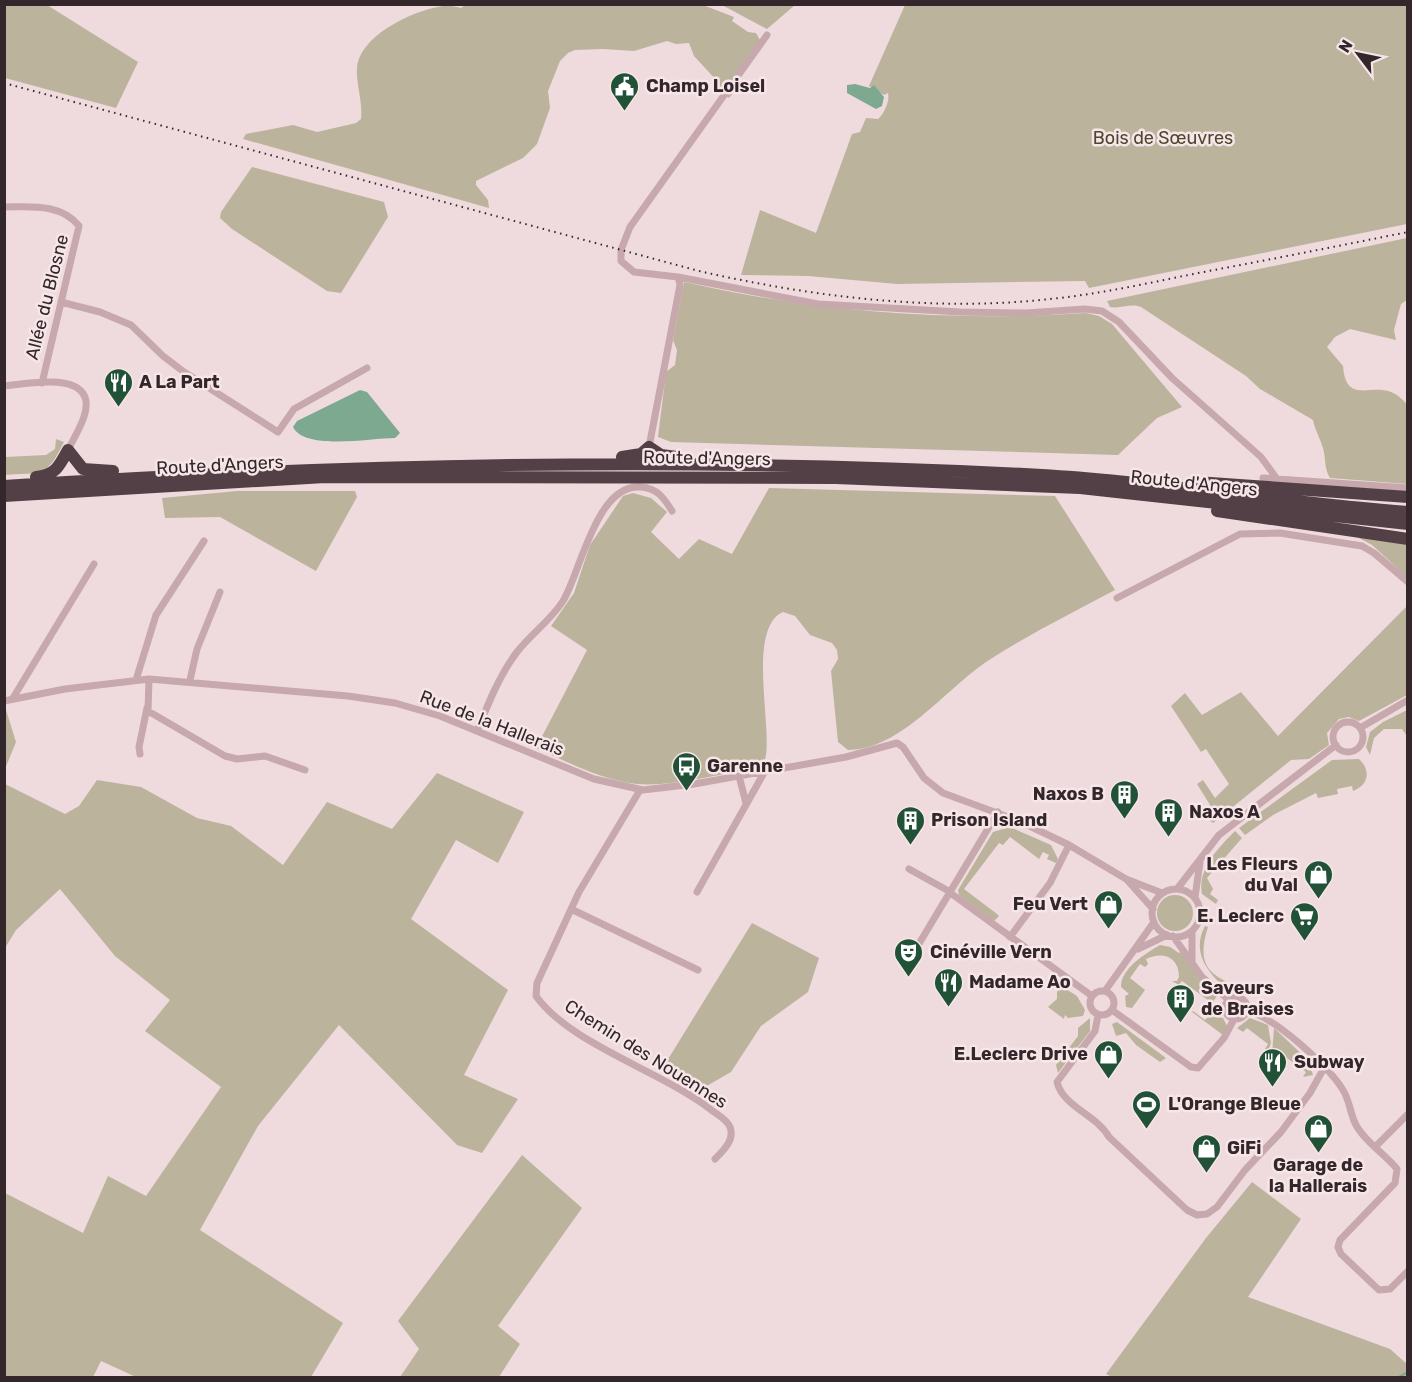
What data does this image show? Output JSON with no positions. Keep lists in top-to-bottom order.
{
  "streets": {
    "highway": ["Route d'Angers"],
    "street": ["Allée du Blosne", "Rue de la Hallerais", "Chemin des Nouennes"]
  },
  "crossings": [
    ["Rue de la Hallerais", "Chemin des Nouennes"]
  ],
  "parks": ["Bois de Sœuvres"],
  "places": {
    "public building": ["Champ Loisel"],
    "restaurant": ["A La Part", "Madame Ao", "Subway"],
    "bus stop": ["Garenne"],
    "building": [
      "Naxos B",
      "Naxos A",
      "Prison Island",
      "Saveurs de Braises"
    ],
    "shop": [
      "Les Fleurs du Val",
      "Feu Vert",
      "E.Leclerc Drive",
      "Garage de la Hallerais",
      "GiFi"
    ],
    "supermarket": ["E. Leclerc"],
    "theatre": ["Cinéville Vern"],
    "sports": ["L'Orange Bleue"]
  },
  "north": "top left"
}
